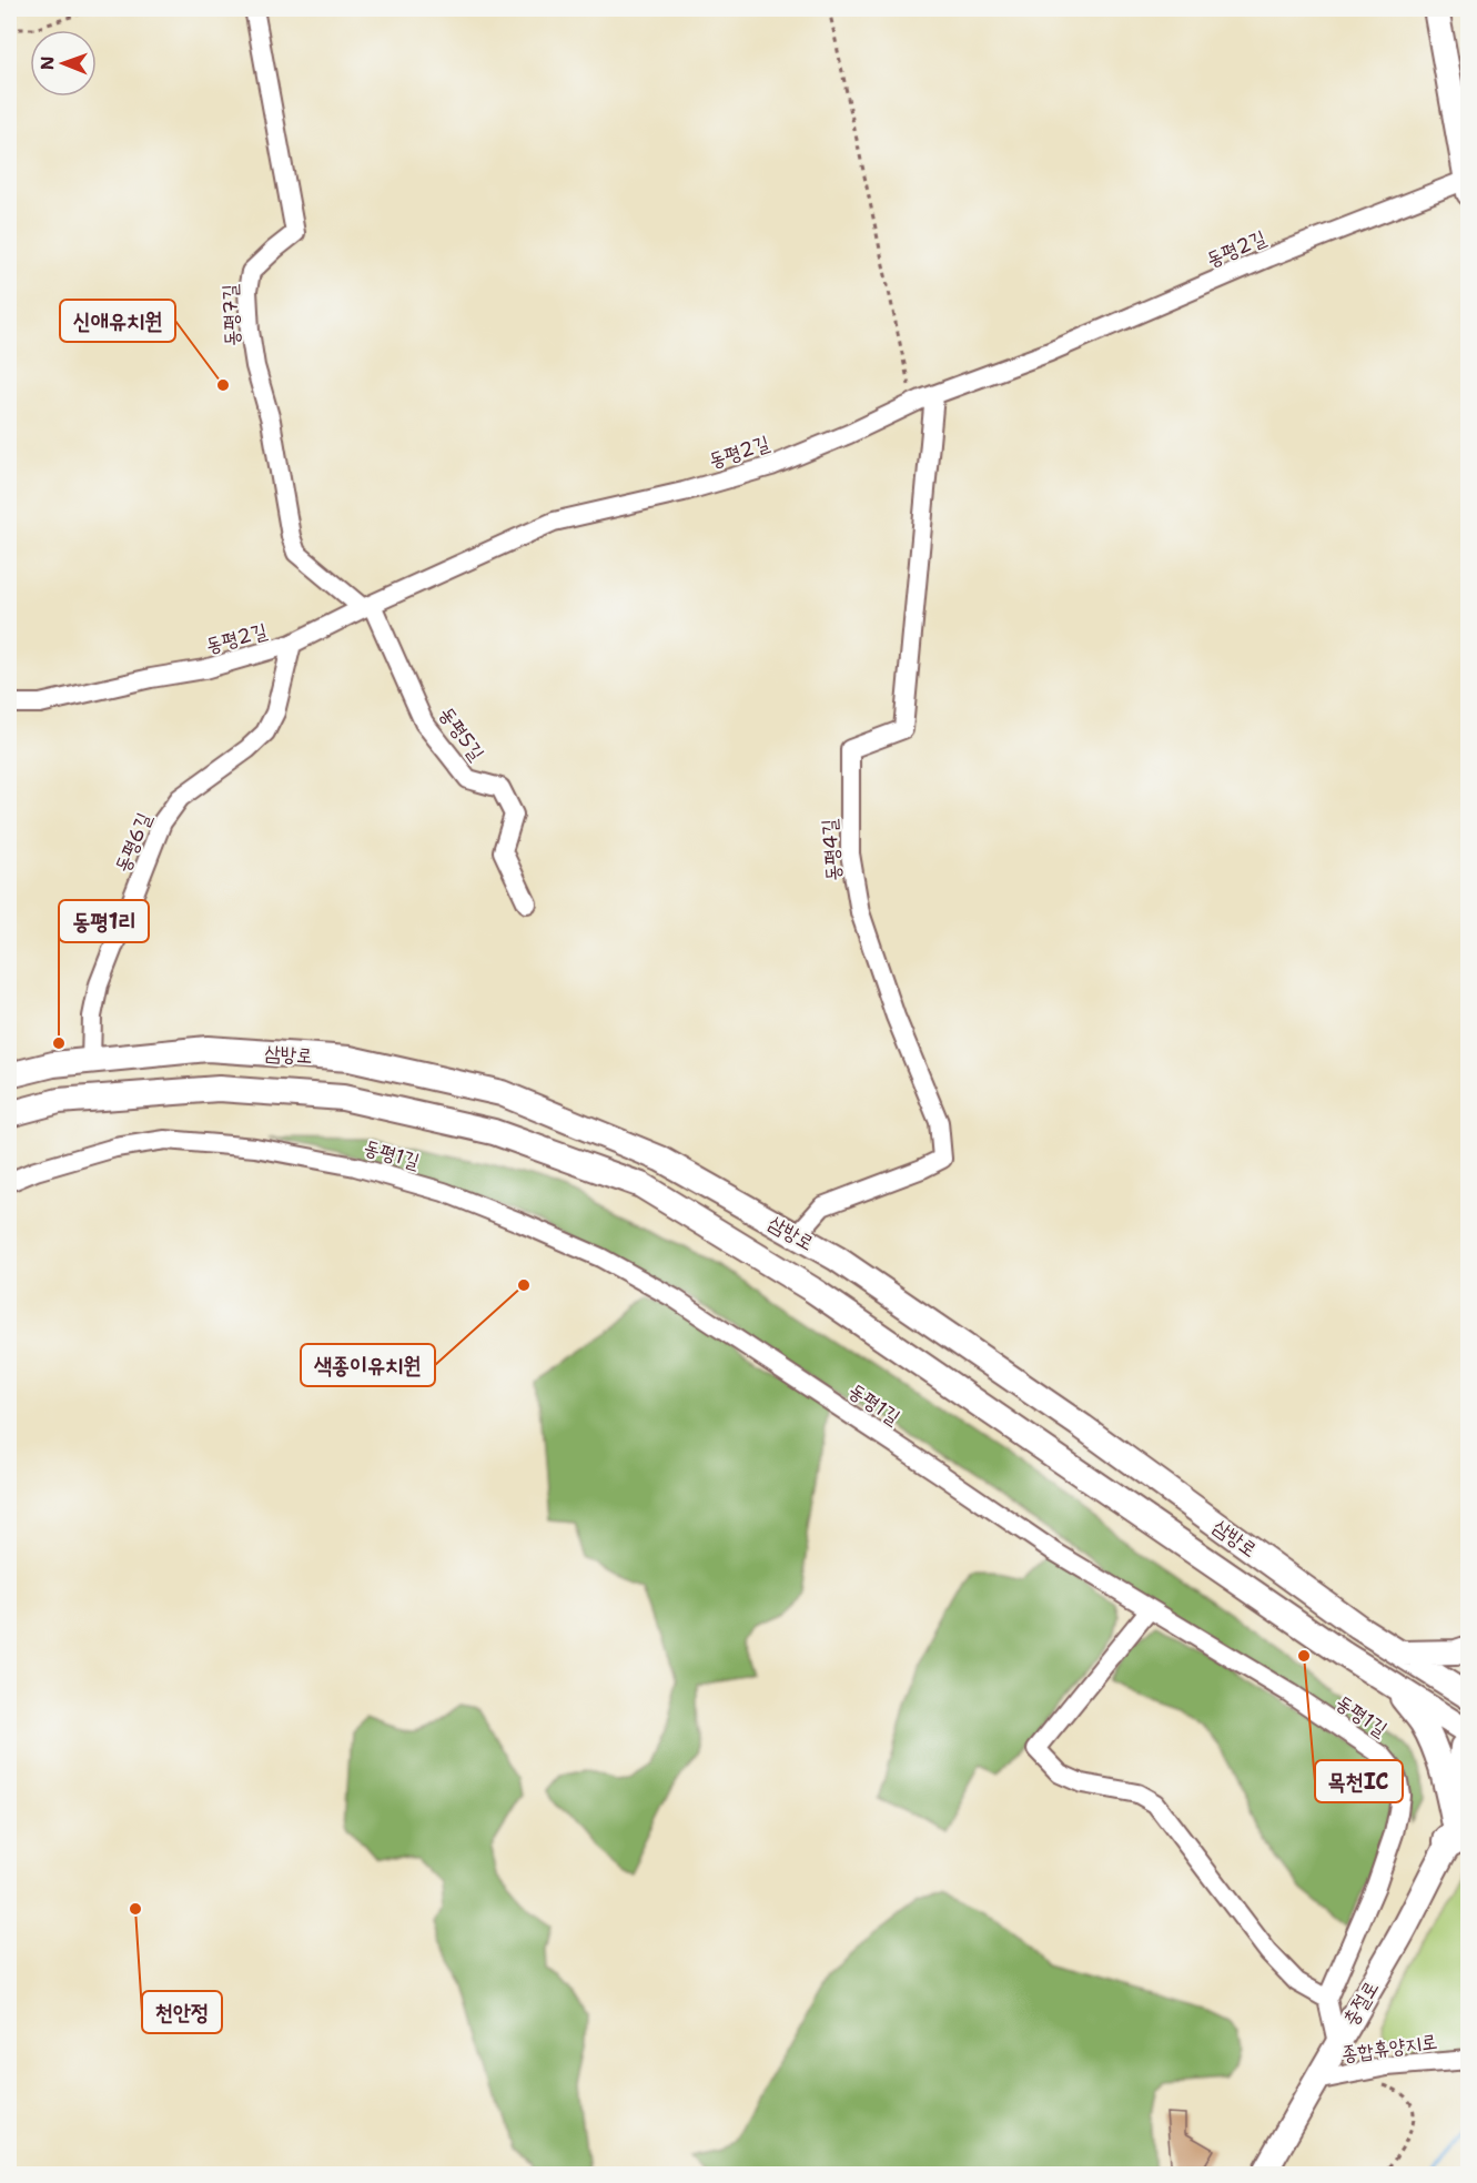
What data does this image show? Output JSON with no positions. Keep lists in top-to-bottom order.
{
  "streets": {
    "street": [
      "동평2길",
      "동평7길",
      "동평5길",
      "동평6길",
      "동평4길",
      "삼방로",
      "동평1길",
      "충절로",
      "종합휴양지로"
    ]
  },
  "crossings": [
    ["동평2길", "동평7길"],
    ["동평2길", "동평5길"],
    ["동평2길", "동평6길"],
    ["동평2길", "동평4길"],
    ["동평7길", "동평5길"],
    ["동평6길", "삼방로"],
    ["동평4길", "삼방로"],
    ["삼방로", "충절로"],
    ["충절로", "종합휴양지로"]
  ],
  "places": [
    "신애유치원",
    "동평1리",
    "색종이유치원",
    "목천IC",
    "천안정"
  ],
  "north": "left"
}
